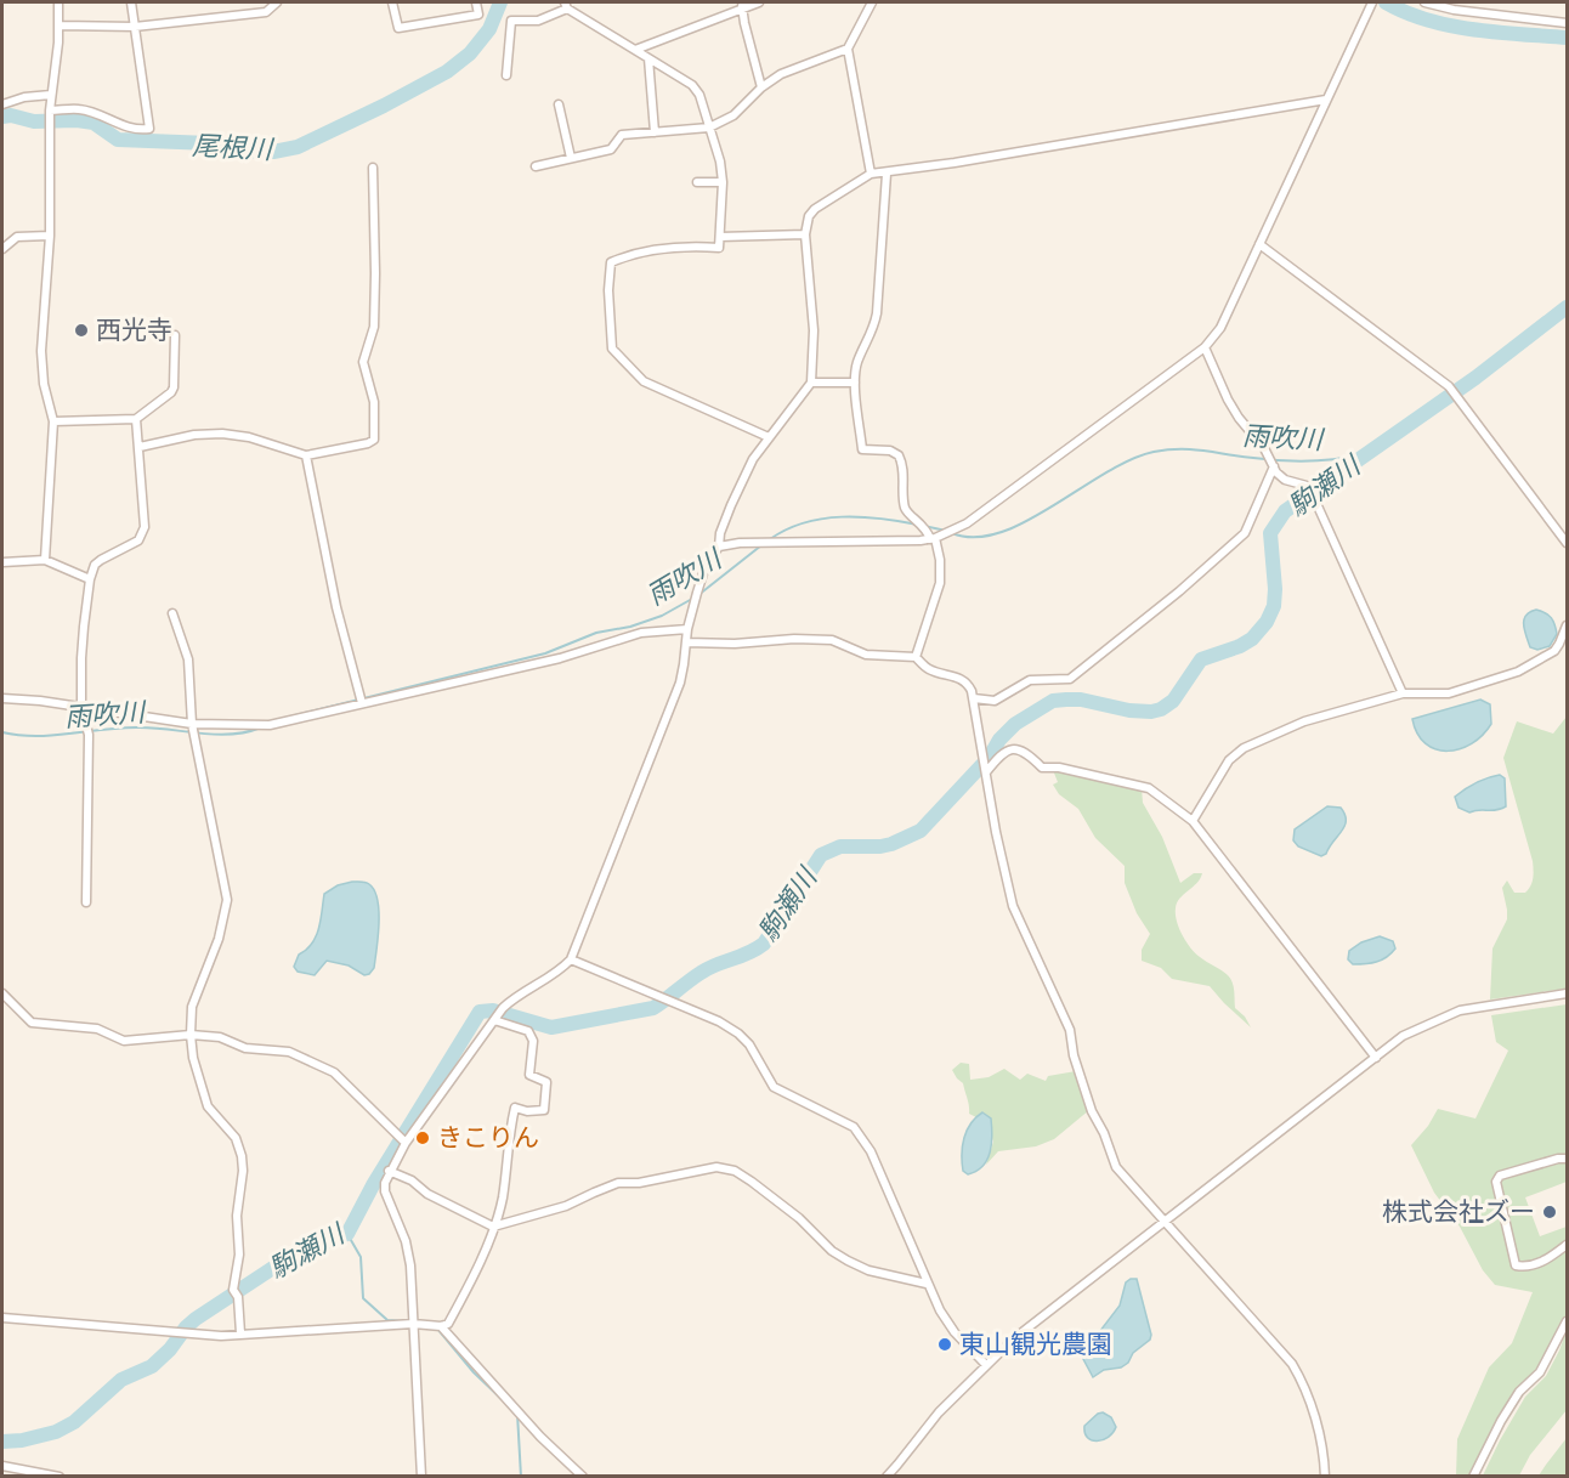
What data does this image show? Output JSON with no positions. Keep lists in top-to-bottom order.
{
  "water": ["尾根川", "雨吹川", "駒瀬川"],
  "places": [
    "西光寺",
    "きこりん",
    "株式会社ズー",
    "東山観光農園"
  ]
}
